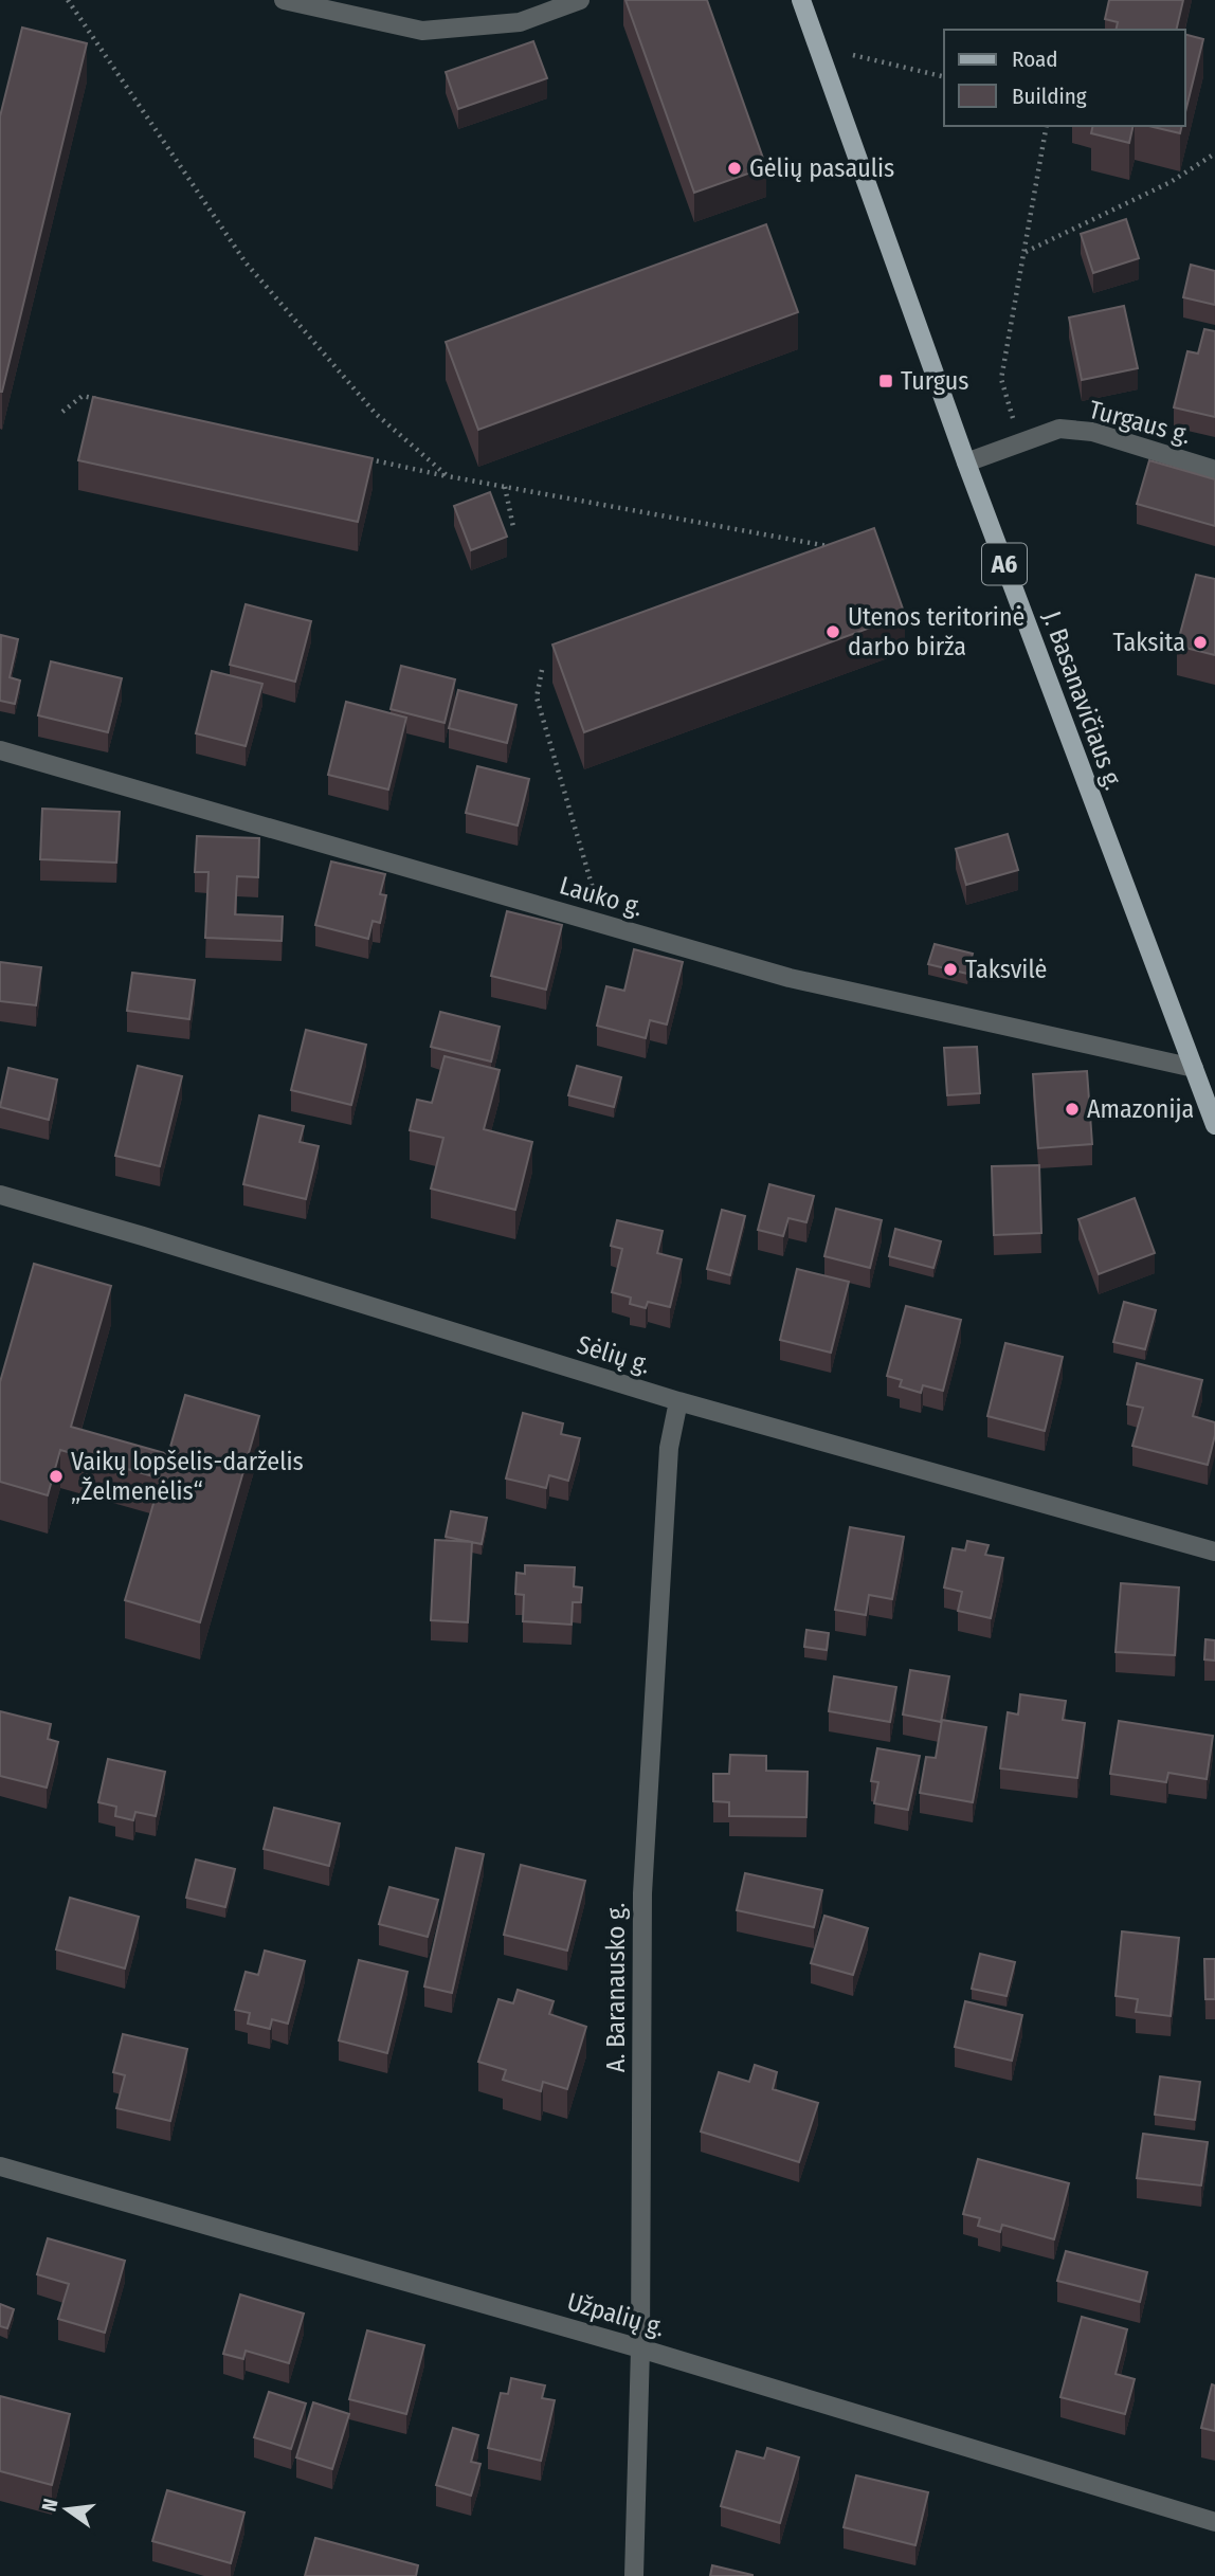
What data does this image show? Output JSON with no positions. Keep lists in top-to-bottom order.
{
  "streets": {
    "main road": ["A6", "J. Basanavičiaus g."],
    "street": [
      "Turgaus g.",
      "Lauko g.",
      "Sėlių g.",
      "A. Baranausko g.",
      "Užpalių g."
    ]
  },
  "crossings": [
    ["Turgaus g.", "J. Basanavičiaus g."],
    ["J. Basanavičiaus g.", "Lauko g."],
    ["Sėlių g.", "A. Baranausko g."],
    ["A. Baranausko g.", "Užpalių g."]
  ],
  "places": {
    "other": [
      "Gėlių pasaulis",
      "Utenos teritorinė darbo birža",
      "Taksita",
      "Taksvilė",
      "Amazonija",
      "Vaikų lopšelis-darželis „Želmenėlis“"
    ],
    "transit": ["Turgus"]
  },
  "legend": ["Road", "Building"],
  "north": "left"
}
